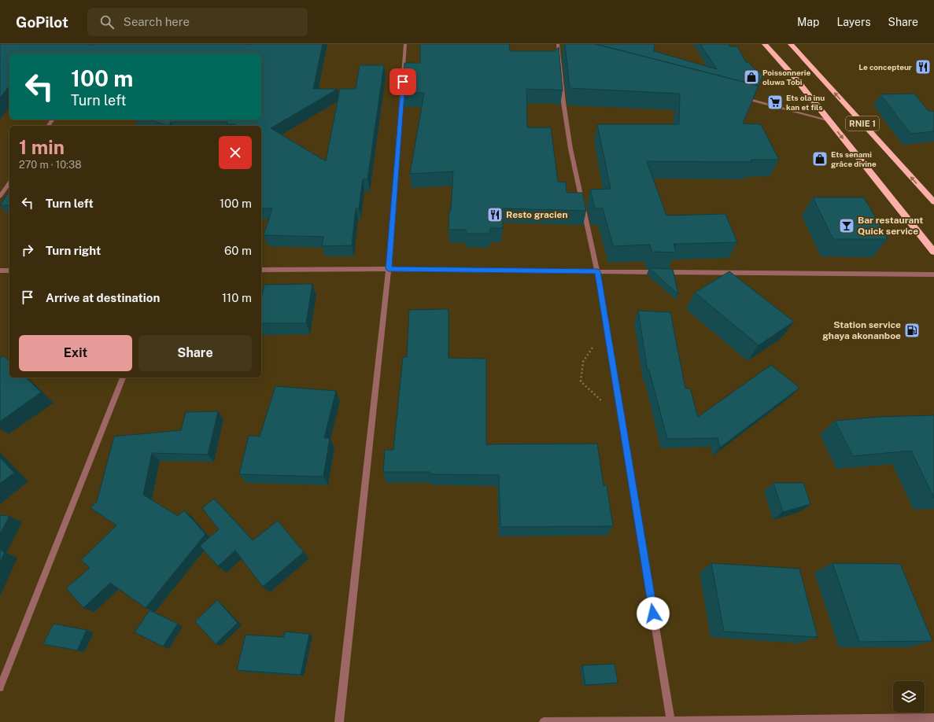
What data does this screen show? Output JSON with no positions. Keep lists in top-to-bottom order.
{
  "streets": {
    "highway": ["RNIE 1"]
  },
  "places": {
    "restaurant": ["Le concepteur", "Resto gracien"],
    "shop": ["Poissonnerie oluwa Tobi", "Ets senami grâce divine"],
    "supermarket": ["Ets ola inu kan et fils"],
    "bar": ["Bar restaurant Quick service"],
    "fuel station": ["Station service ghaya akonanboe"]
  },
  "page": {
    "header": "GoPilot",
    "search": "Search here",
    "nav": ["Map", "Layers", "Share"],
    "turn": ["100 m", "Turn left"],
    "heading": ["1 min", "270 m · 10:38"],
    "list": [
      {
        "name": "Turn left",
        "value": "100 m"
      },
      {
        "name": "Turn right",
        "value": "60 m"
      },
      {
        "name": "Arrive at destination",
        "value": "110 m"
      }
    ],
    "buttons": ["Exit", "Share"]
  }
}
